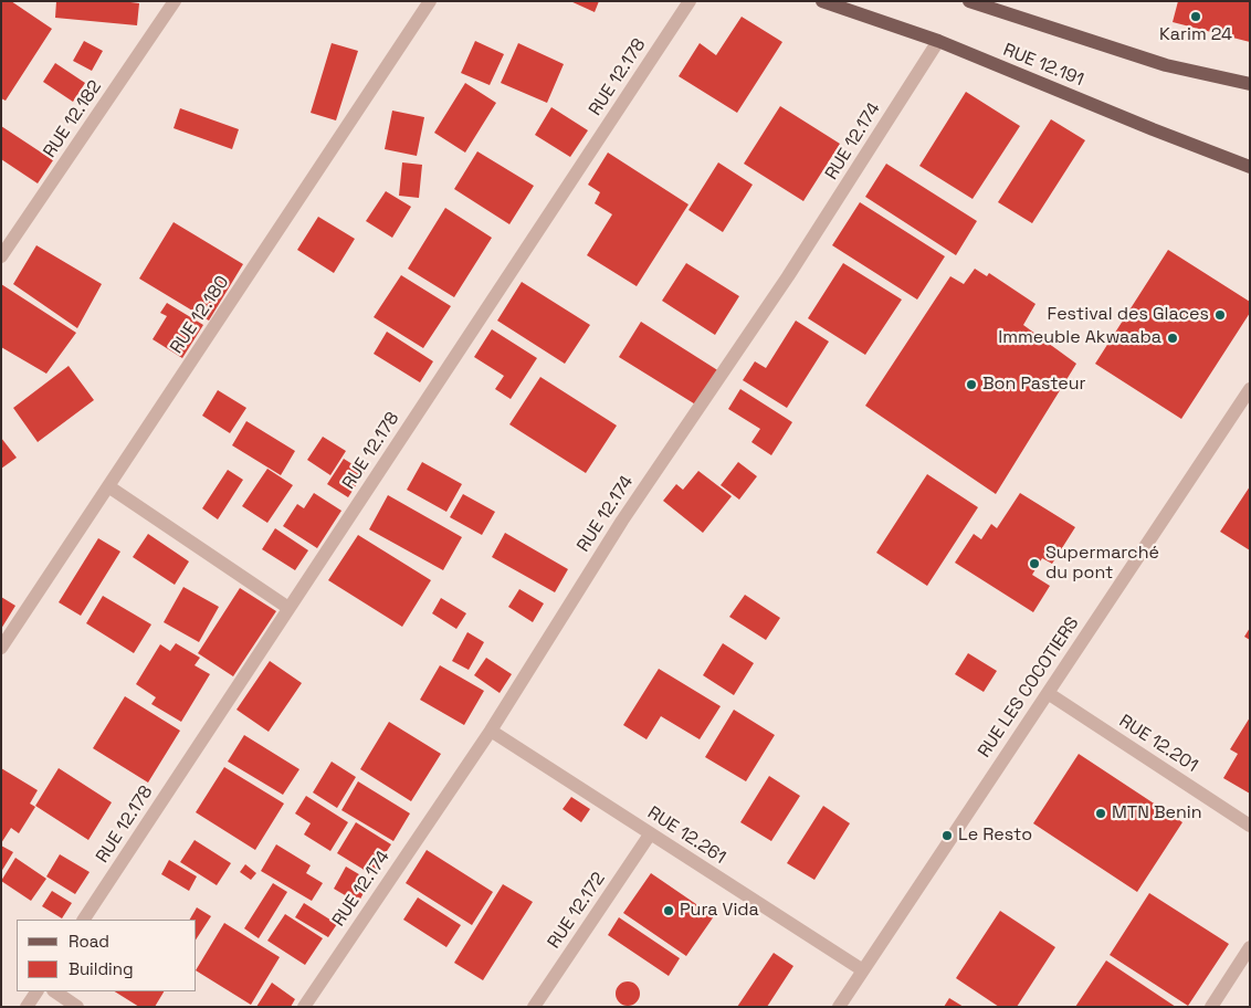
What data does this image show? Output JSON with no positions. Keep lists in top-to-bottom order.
{
  "streets": {
    "main road": ["RUE 12.191"],
    "street": [
      "RUE 12.178",
      "RUE 12.182",
      "RUE 12.174",
      "RUE 12.180",
      "RUE LES COCOTIERS",
      "RUE 12.201",
      "RUE 12.261",
      "RUE 12.172"
    ]
  },
  "crossings": [
    ["RUE 12.191", "RUE 12.174"],
    ["RUE 12.174", "RUE 12.261"],
    ["RUE LES COCOTIERS", "RUE 12.201"],
    ["RUE LES COCOTIERS", "RUE 12.261"],
    ["RUE 12.261", "RUE 12.172"]
  ],
  "places": [
    "Karim 24",
    "Festival des Glaces",
    "Immeuble Akwaaba",
    "Bon Pasteur",
    "Supermarché du pont",
    "MTN Benin",
    "Le Resto",
    "Pura Vida"
  ],
  "legend": ["Road", "Building"]
}
